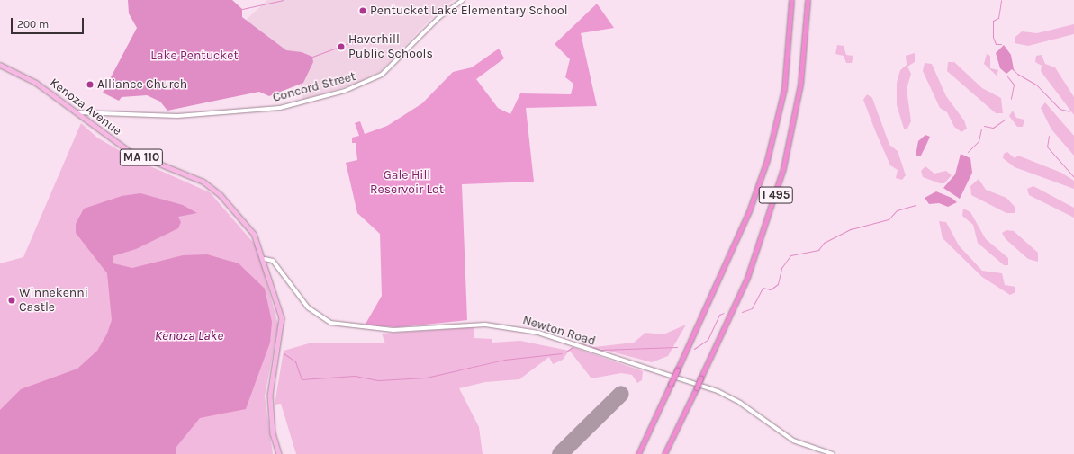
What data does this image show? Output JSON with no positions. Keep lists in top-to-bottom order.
{
  "streets": {
    "highway": ["I 495"],
    "main road": [
      "Concord Street",
      "Kenoza Avenue",
      "MA 110",
      "Newton Road"
    ]
  },
  "crossings": [
    ["Concord Street", "Kenoza Avenue"],
    ["Kenoza Avenue", "MA 110"],
    ["Kenoza Avenue", "Newton Road"],
    ["MA 110", "Newton Road"]
  ],
  "water": ["Kenoza Lake"],
  "parks": ["Lake Pentucket", "Gale Hill Reservoir Lot"],
  "places": [
    "Pentucket Lake Elementary School",
    "Haverhill Public Schools",
    "Alliance Church",
    "Winnekenni Castle"
  ],
  "scale_bar": "200 m"
}
